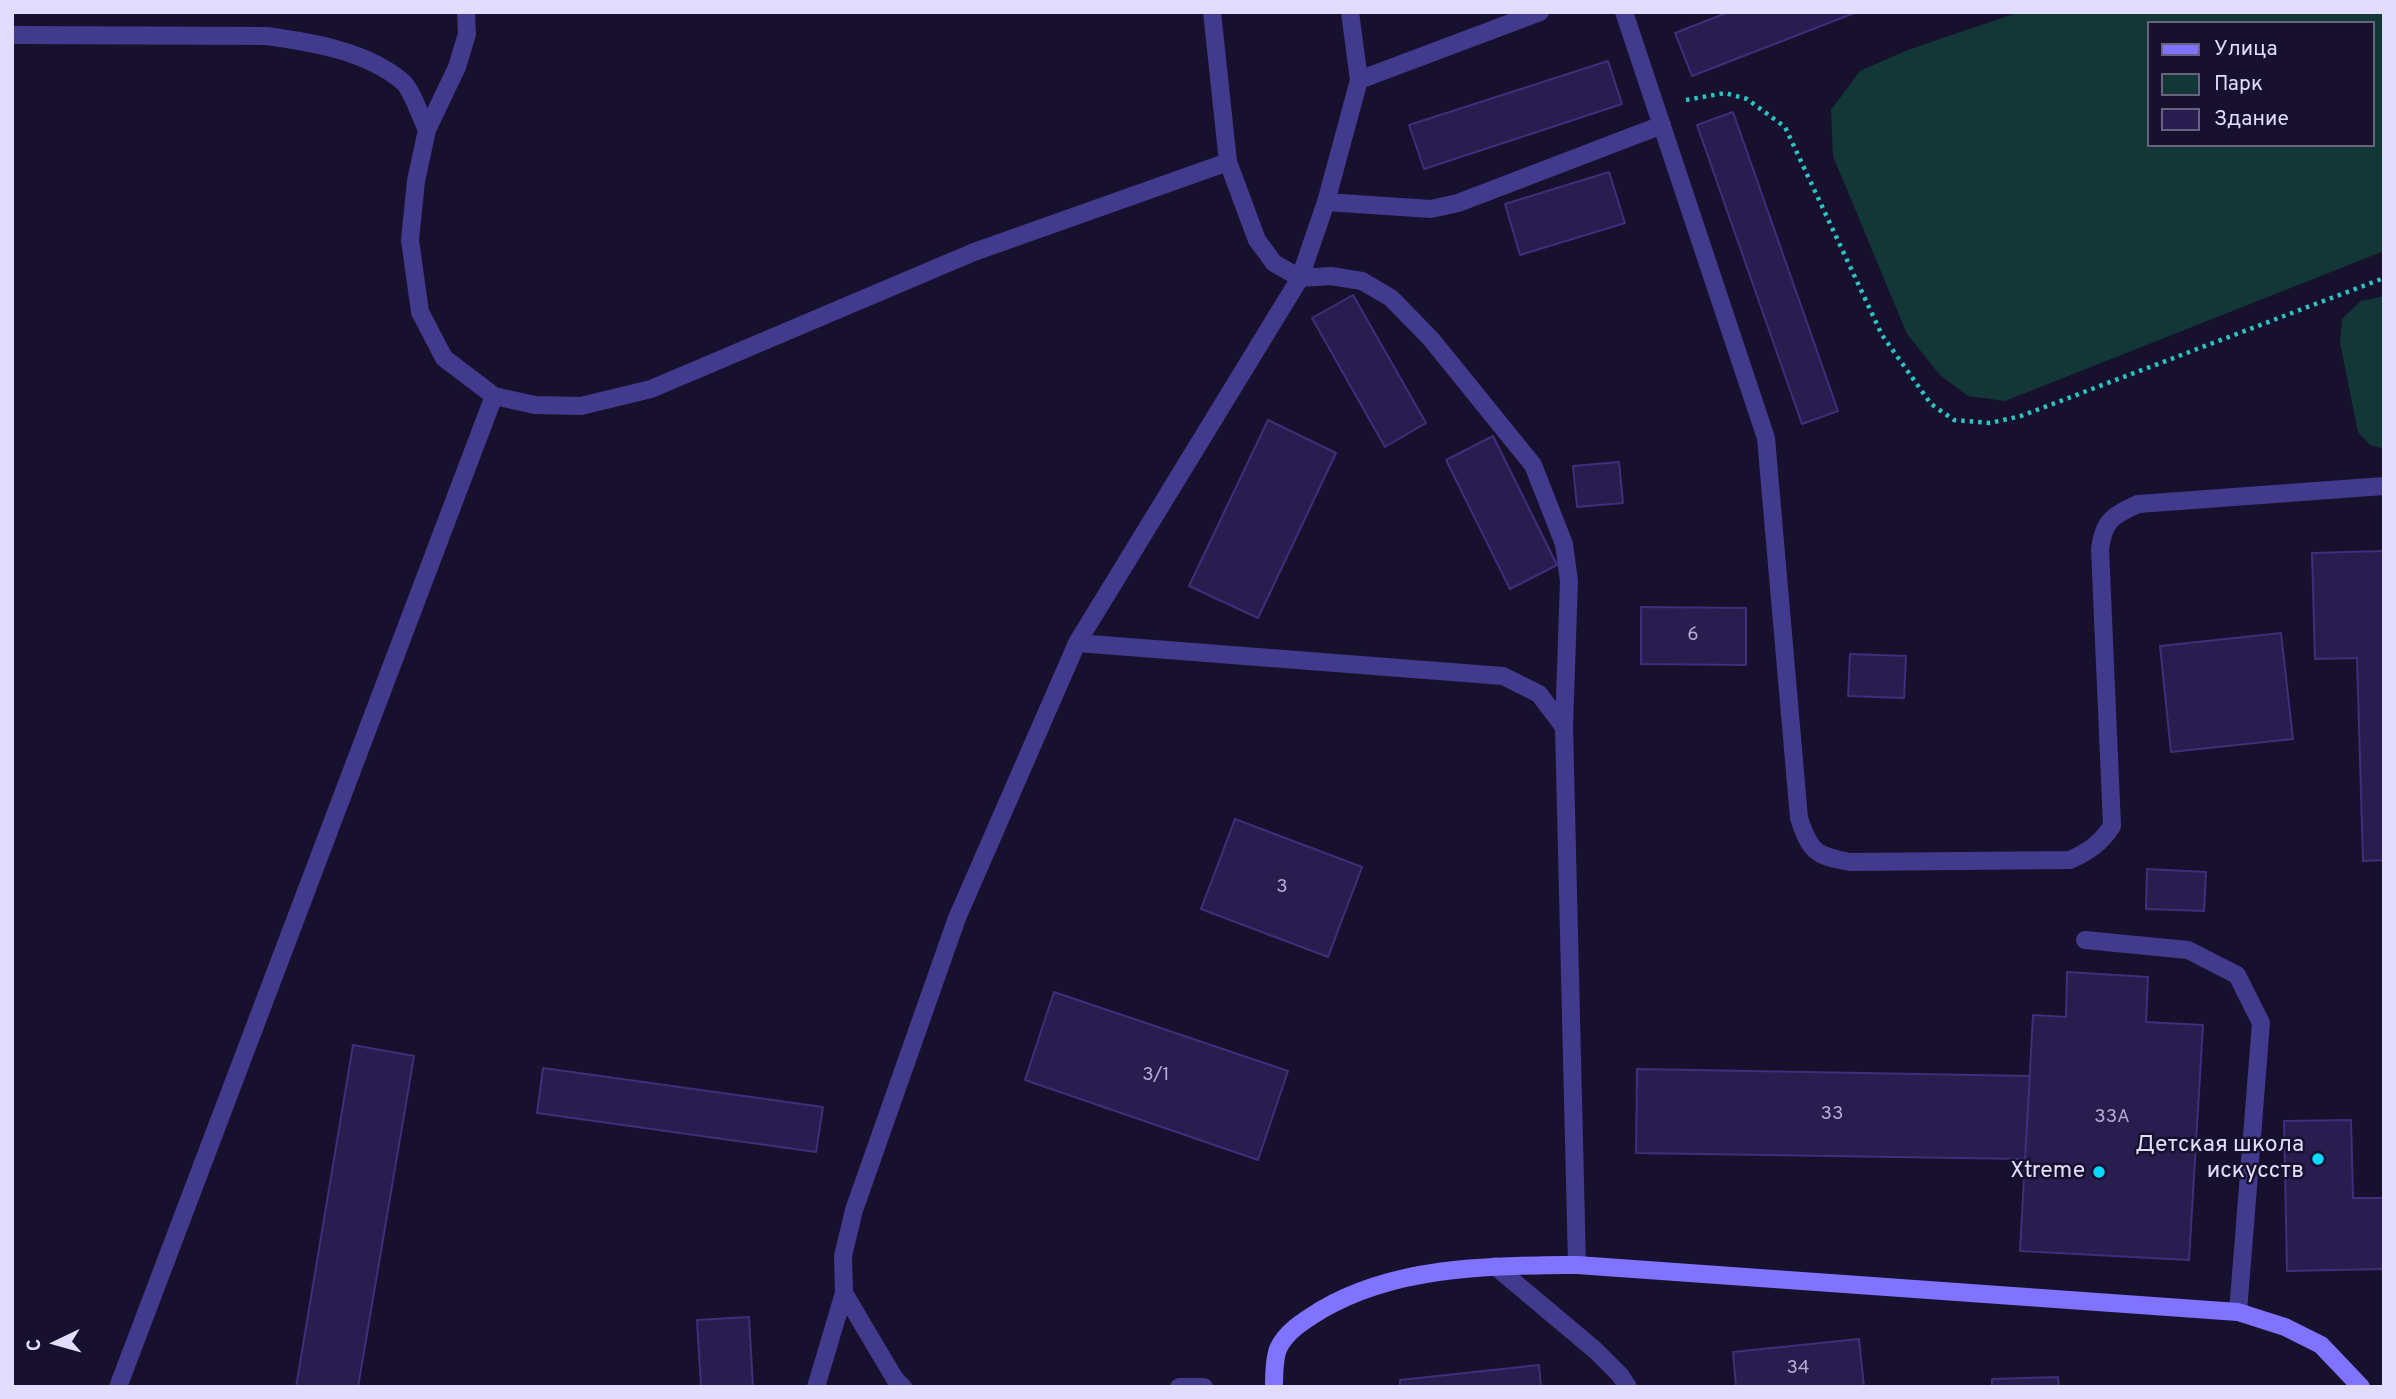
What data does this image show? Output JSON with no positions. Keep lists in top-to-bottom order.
{
  "places": ["Детская школа искусств", "Xtreme"],
  "house_numbers": [
    "6",
    "3",
    "3/1",
    "33",
    "33А",
    "34"
  ],
  "legend": ["Улица", "Парк", "Здание"],
  "north": "left"
}
